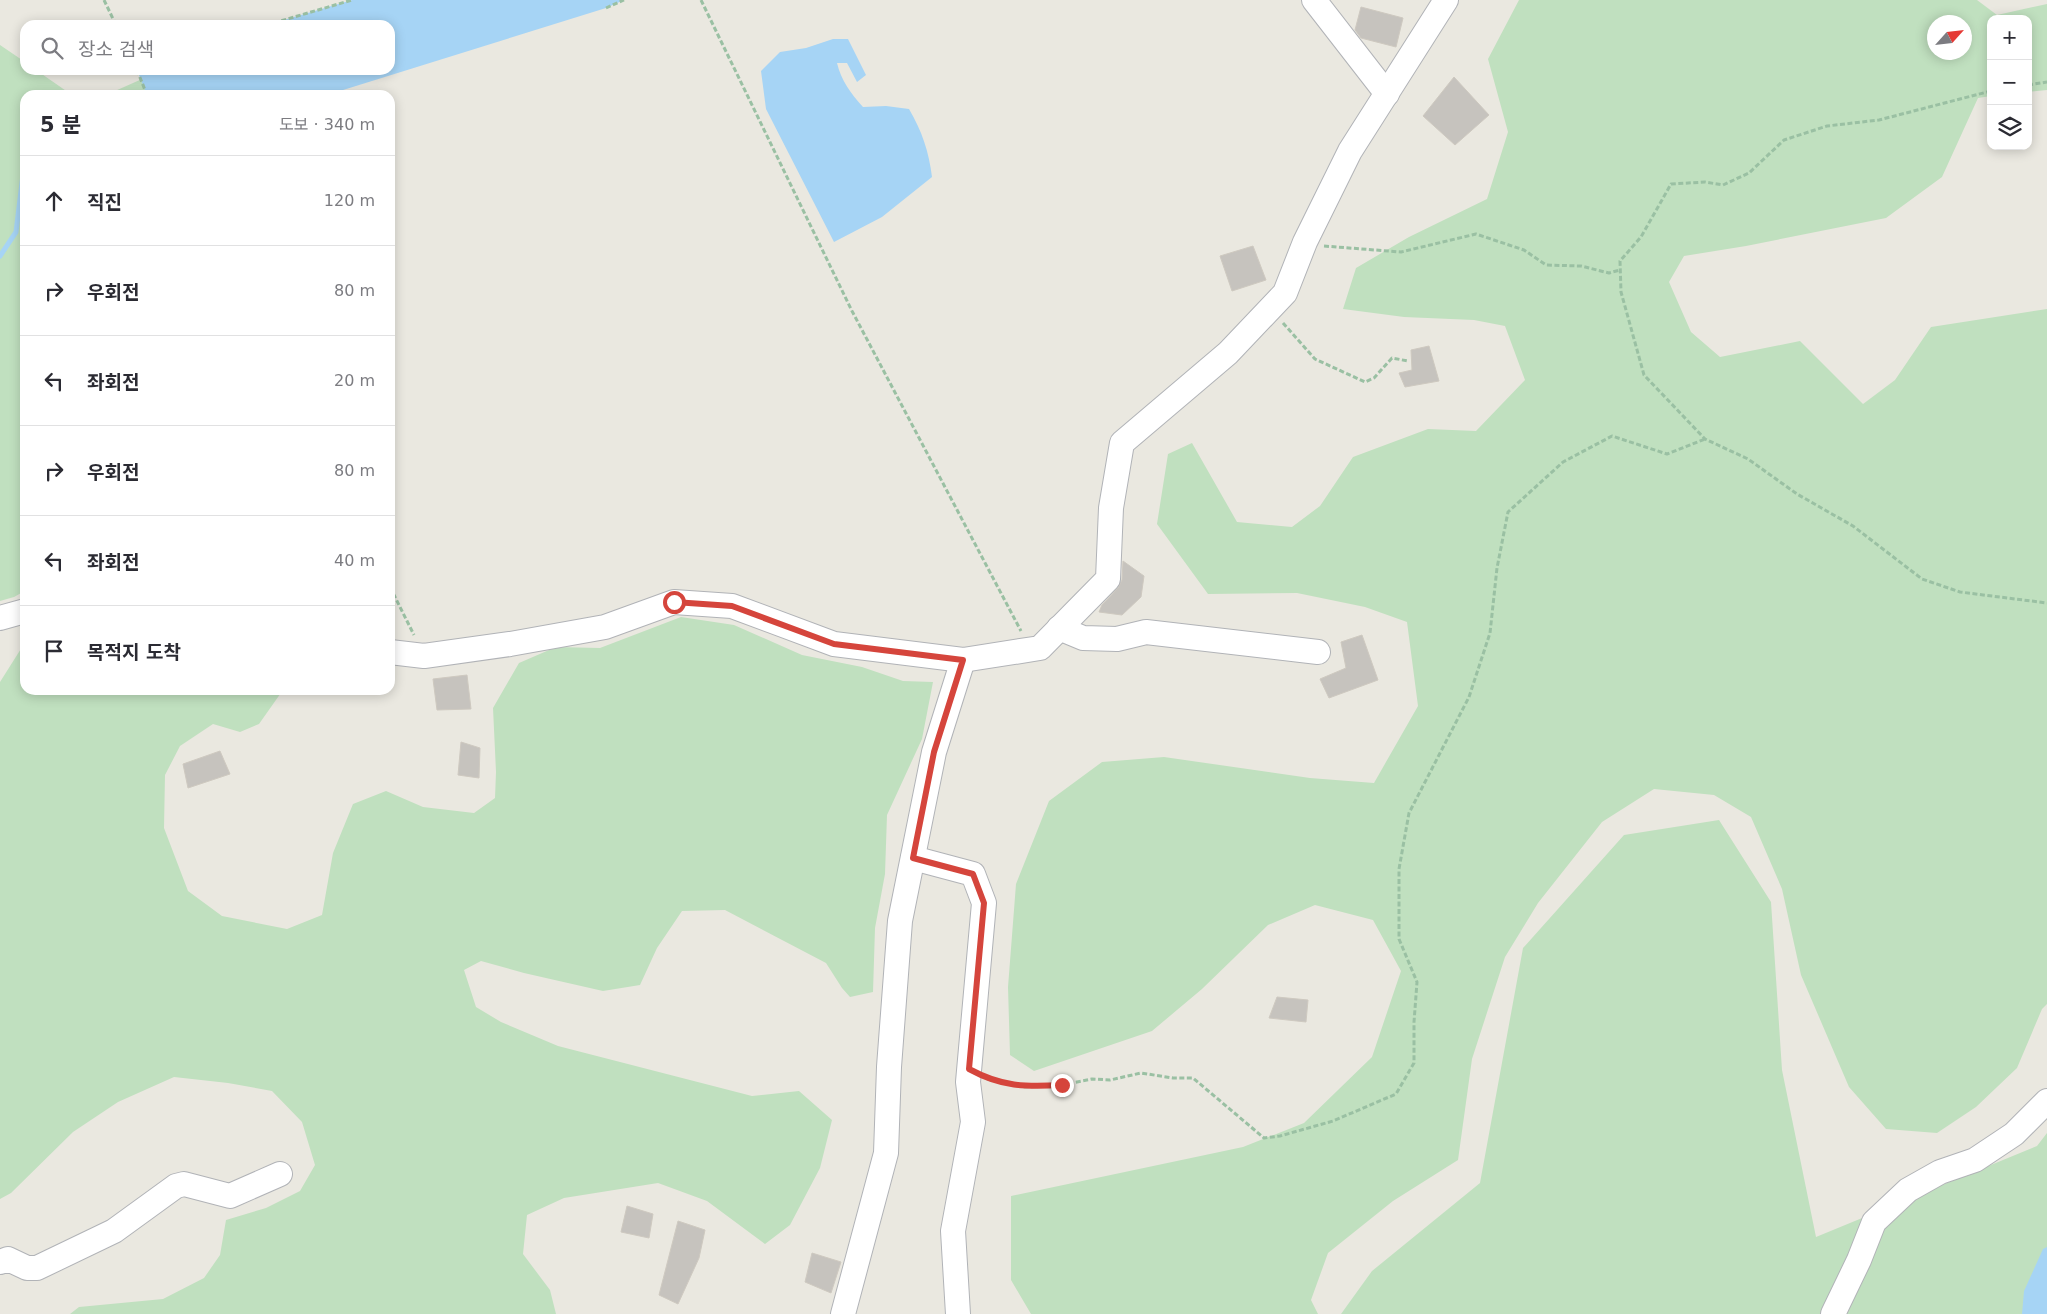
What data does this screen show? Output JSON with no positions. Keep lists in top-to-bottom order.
{
  "north": "top right",
  "page": {
    "map_buttons": ["+", "−"],
    "search": "장소 검색",
    "heading": ["5 분", "도보 · 340 m"],
    "list": [
      ["직진", "120 m"],
      ["우회전", "80 m"],
      ["좌회전", "20 m"],
      ["우회전", "80 m"],
      ["좌회전", "40 m"],
      "목적지 도착"
    ]
  }
}
